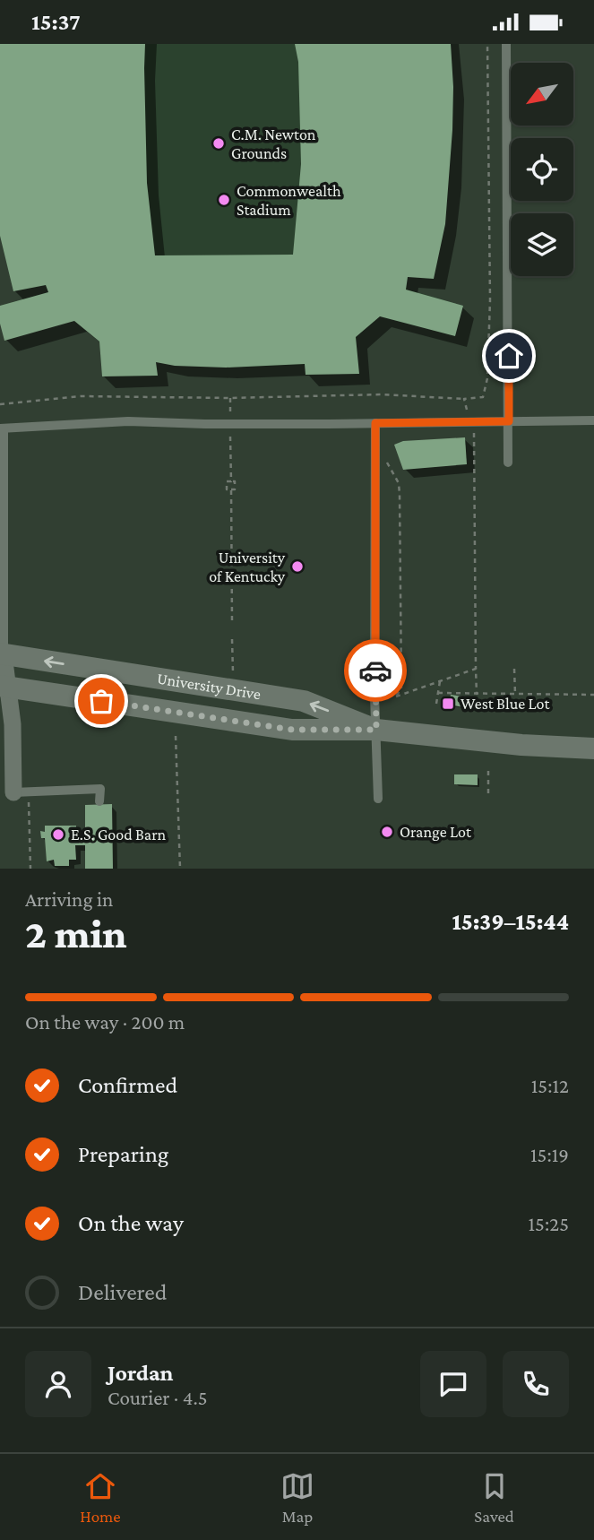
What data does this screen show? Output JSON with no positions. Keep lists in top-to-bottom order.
{
  "streets": {
    "street": ["University Drive"]
  },
  "places": {
    "other": [
      "C.M. Newton Grounds",
      "Commonwealth Stadium",
      "University of Kentucky",
      "Orange Lot",
      "E.S. Good Barn"
    ],
    "transit": ["West Blue Lot"]
  },
  "north": "bottom left",
  "page": {
    "status": "15:37",
    "heading": ["2 min", "Arriving in", "15:39–15:44"],
    "panel": ["Jordan", "Courier · 4.5"],
    "bar": "On the way · 200 m",
    "list": [
      ["Confirmed", "15:12"],
      ["Preparing", "15:19"],
      ["On the way", "15:25"],
      "Delivered"
    ],
    "tabs": ["Home", "Map", "Saved"]
  }
}
